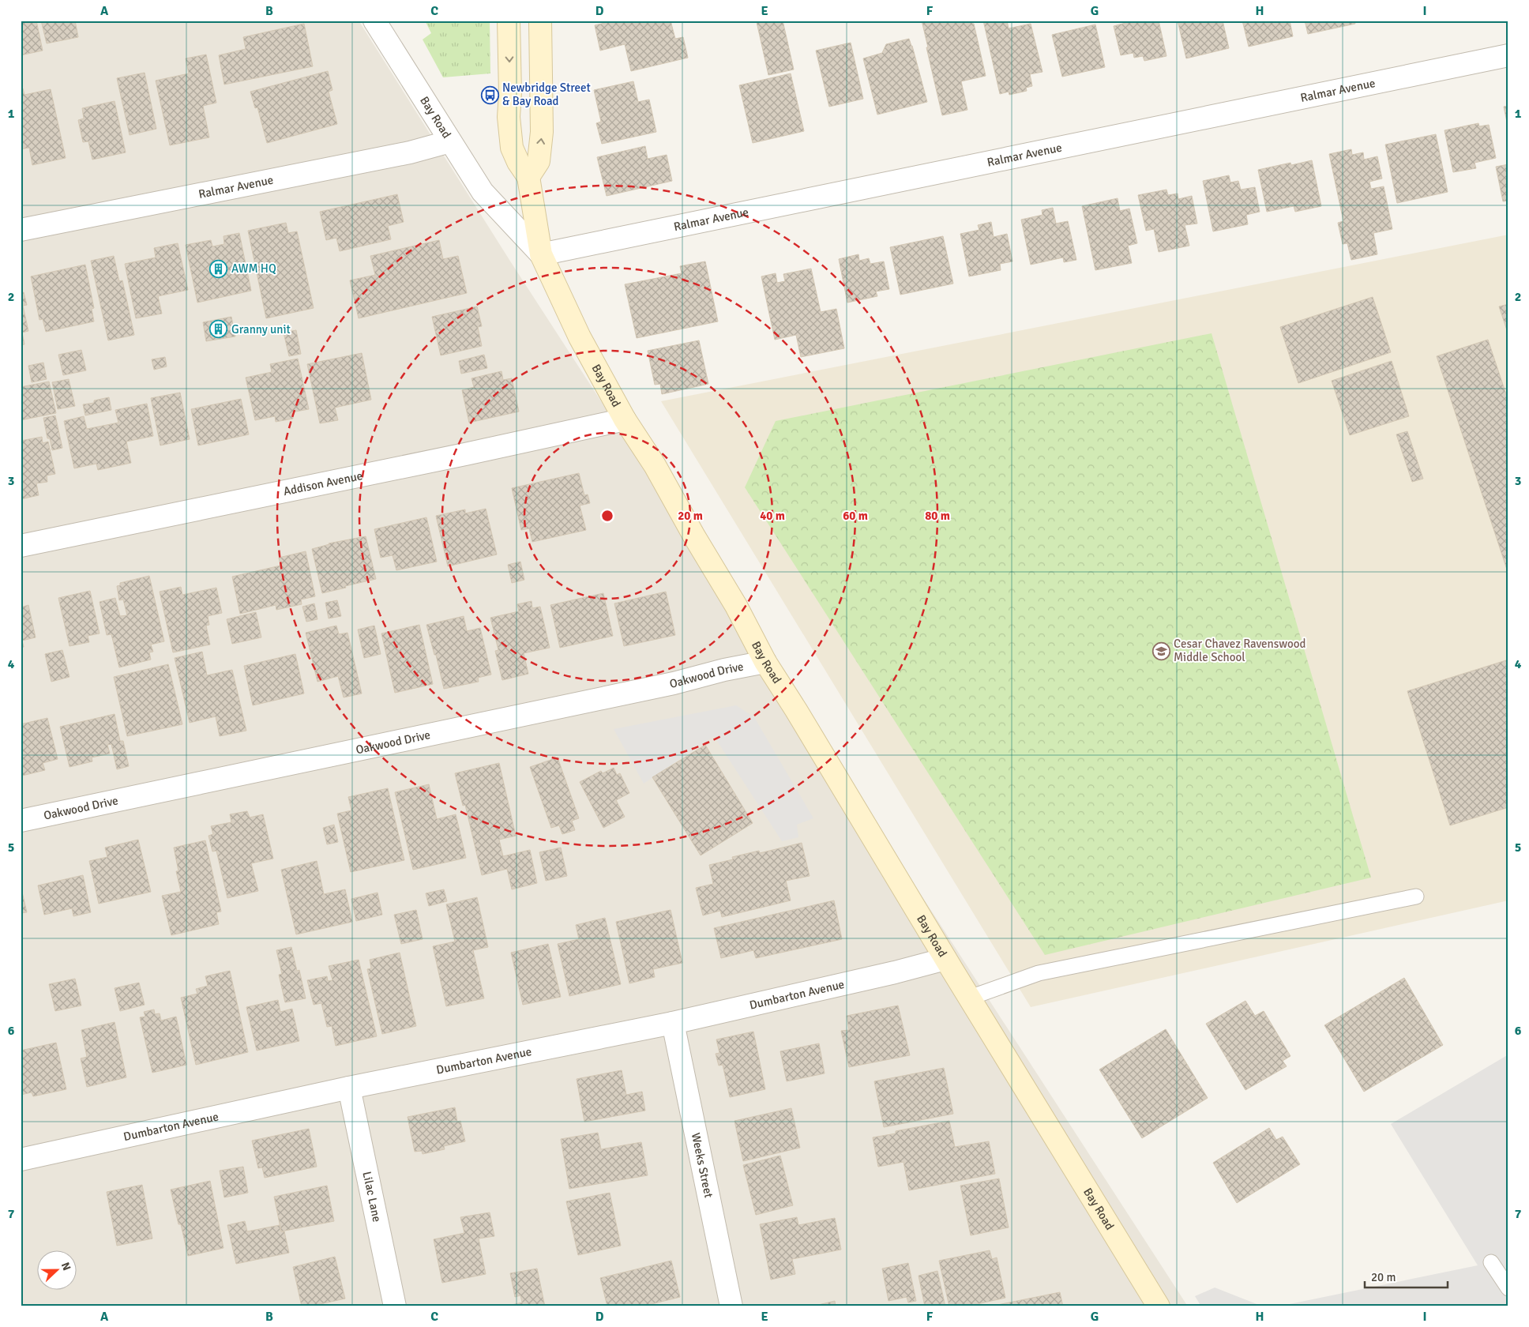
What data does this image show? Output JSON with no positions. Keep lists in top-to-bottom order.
{
  "streets": {
    "main road": ["Bay Road"],
    "street": [
      "Ralmar Avenue",
      "Addison Avenue",
      "Oakwood Drive",
      "Dumbarton Avenue",
      "Weeks Street",
      "Lilac Lane"
    ]
  },
  "crossings": [
    ["Ralmar Avenue", "Bay Road"],
    ["Bay Road", "Addison Avenue"],
    ["Bay Road", "Oakwood Drive"],
    ["Bay Road", "Dumbarton Avenue"],
    ["Dumbarton Avenue", "Weeks Street"],
    ["Dumbarton Avenue", "Lilac Lane"]
  ],
  "places": {
    "bus stop": ["Newbridge Street & Bay Road"],
    "building": ["AWM HQ", "Granny unit"],
    "school or university": ["Cesar Chavez Ravenswood Middle School"]
  },
  "scale_bar": "20 m",
  "north": "right",
  "grid": {
    "columns": [
      "A",
      "B",
      "C",
      "D",
      "E",
      "F",
      "G",
      "H",
      "I"
    ],
    "rows": [
      "1",
      "2",
      "3",
      "4",
      "5",
      "6",
      "7"
    ]
  },
  "rings": [
    "20 m",
    "40 m",
    "60 m",
    "80 m"
  ]
}
